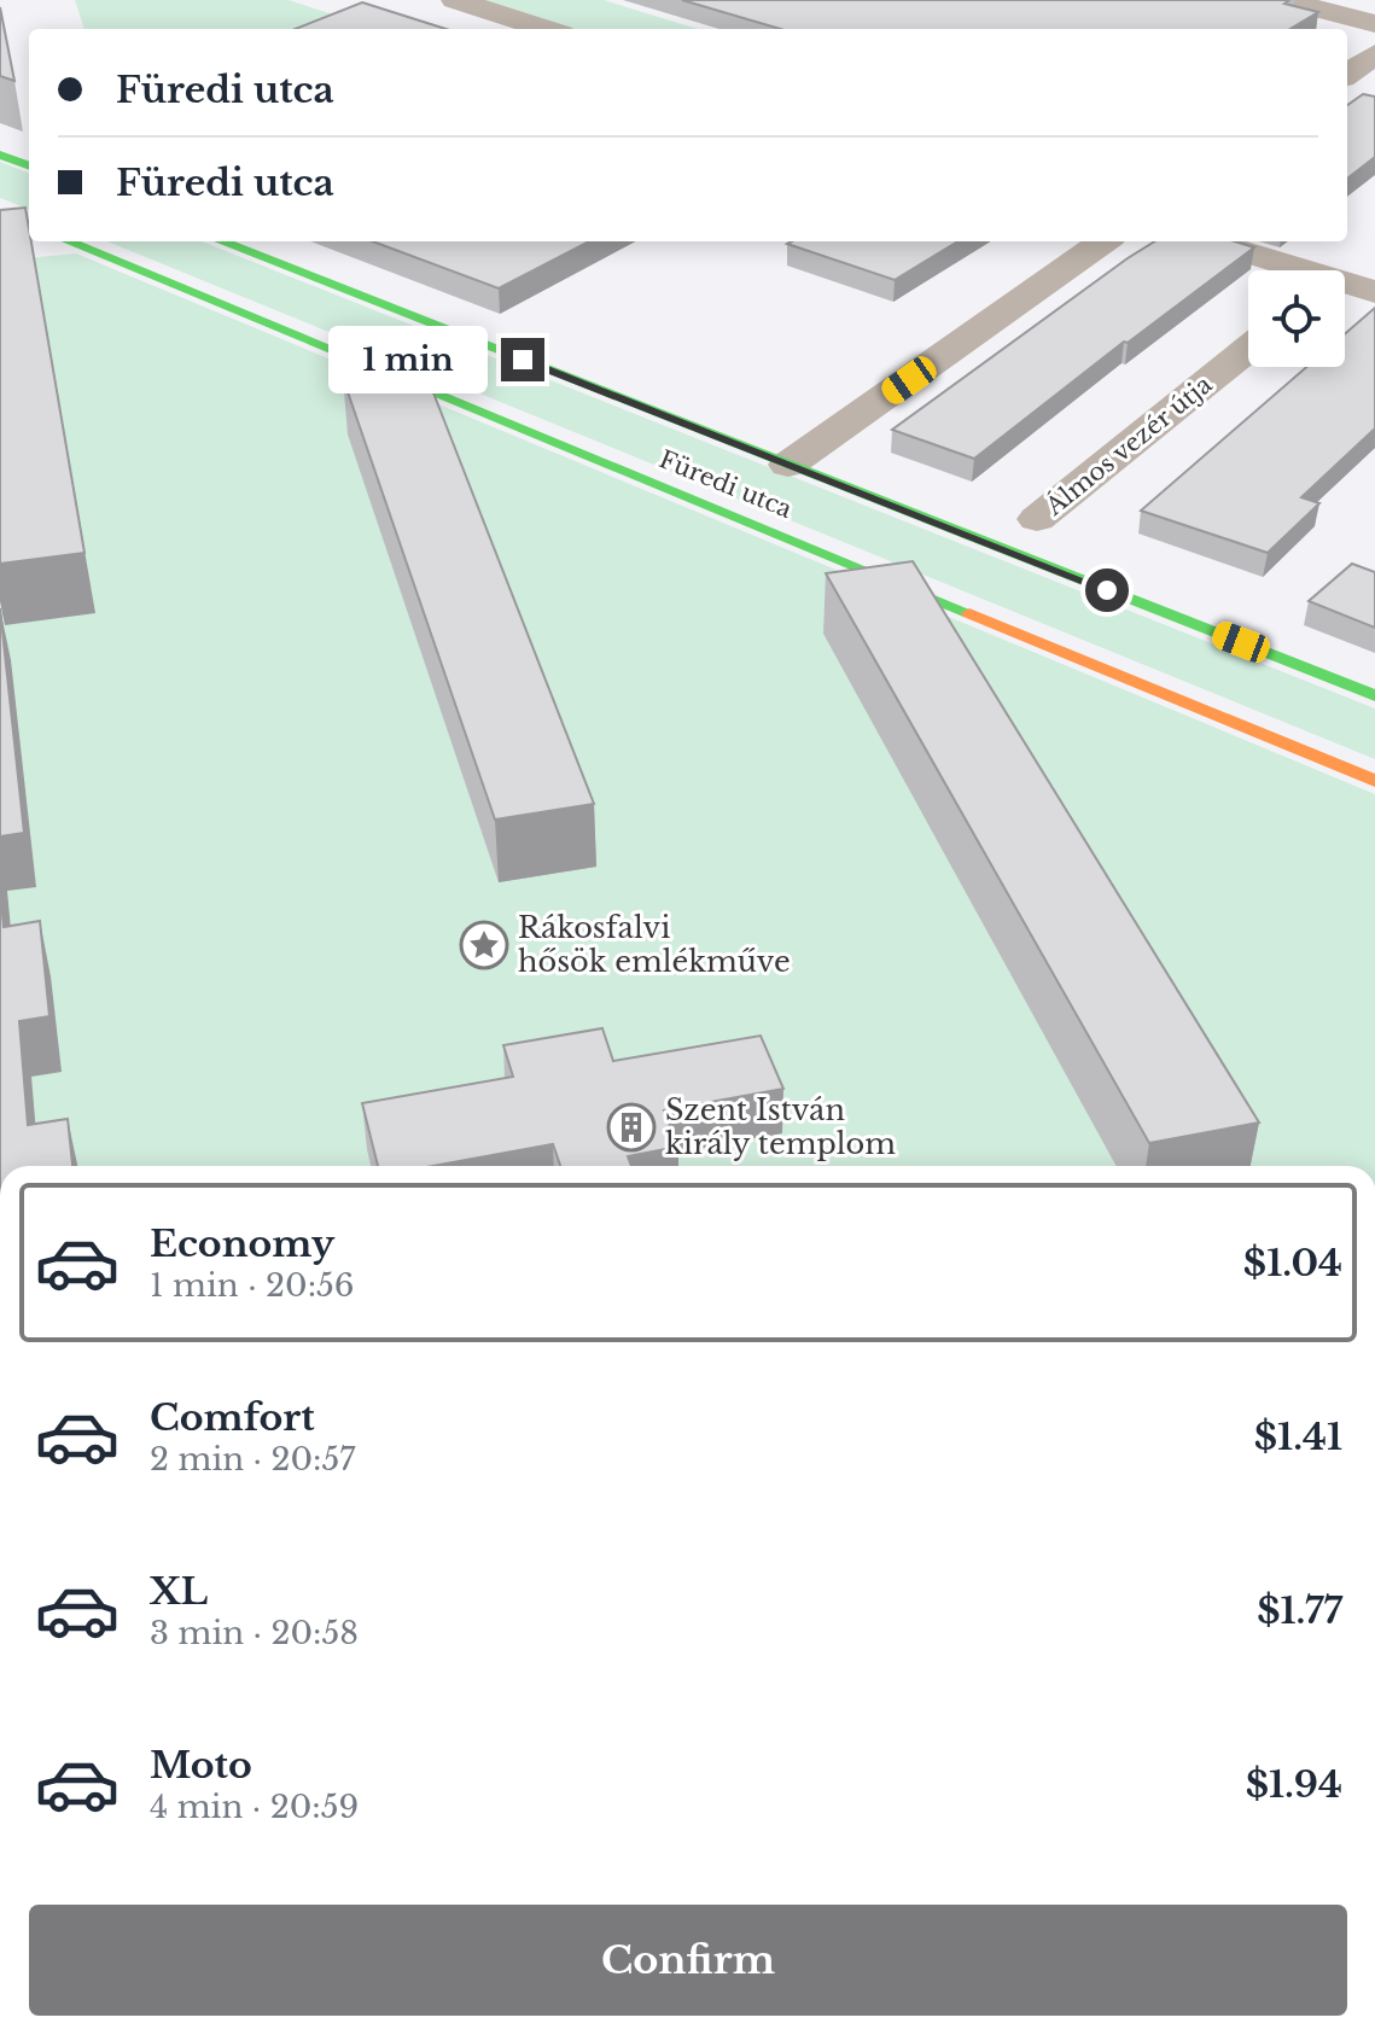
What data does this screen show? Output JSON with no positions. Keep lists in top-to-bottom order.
{
  "streets": {
    "main road": ["Füredi utca"],
    "street": ["Álmos vezér útja"]
  },
  "places": {
    "place": ["Rákosfalvi hősök emlékműve"],
    "building": ["Szent István király templom"]
  },
  "page": {
    "banner": ["Füredi utca", "Füredi utca"],
    "bubble": "1 min",
    "list": [
      {
        "name": "Economy",
        "note": "1 min · 20:56",
        "value": "$1.04"
      },
      {
        "name": "Comfort",
        "note": "2 min · 20:57",
        "value": "$1.41"
      },
      {
        "name": "XL",
        "note": "3 min · 20:58",
        "value": "$1.77"
      },
      {
        "name": "Moto",
        "note": "4 min · 20:59",
        "value": "$1.94"
      }
    ],
    "buttons": "Confirm"
  }
}
